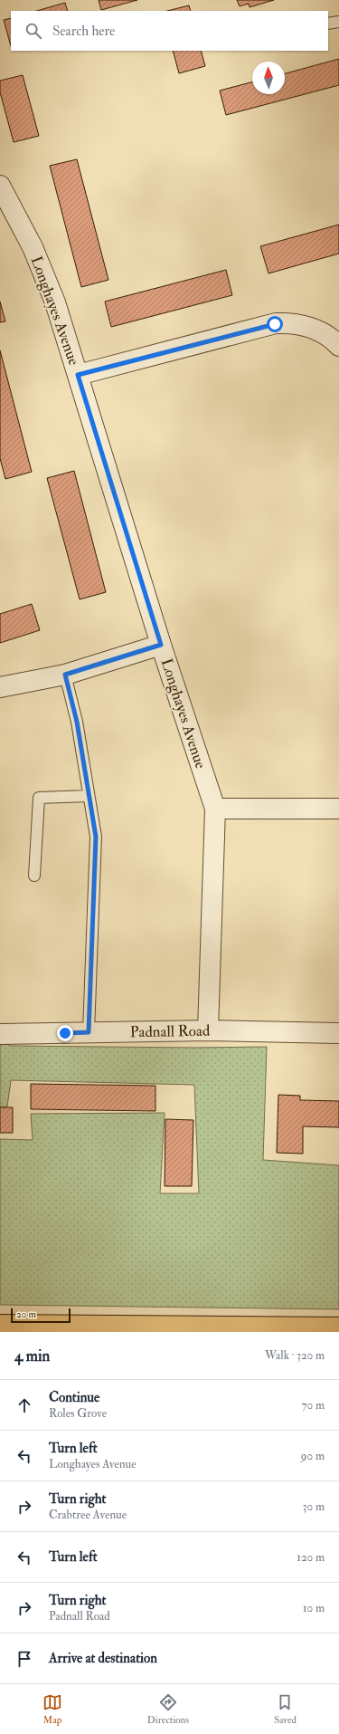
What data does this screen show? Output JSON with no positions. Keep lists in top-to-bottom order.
{
  "streets": {
    "street": ["Longhayes Avenue", "Padnall Road"]
  },
  "crossings": [
    ["Longhayes Avenue", "Padnall Road"]
  ],
  "scale_bar": "20 m",
  "north": "top",
  "page": {
    "search": "Search here",
    "scale": "20 m",
    "heading": ["4 min", "Walk · 320 m"],
    "list": [
      ["Continue", "Roles Grove", "70 m"],
      ["Turn left", "Longhayes Avenue", "90 m"],
      ["Turn right", "Crabtree Avenue", "30 m"],
      ["Turn left", "120 m"],
      ["Turn right", "Padnall Road", "10 m"],
      "Arrive at destination"
    ],
    "nav": ["Map", "Directions", "Saved"]
  }
}
